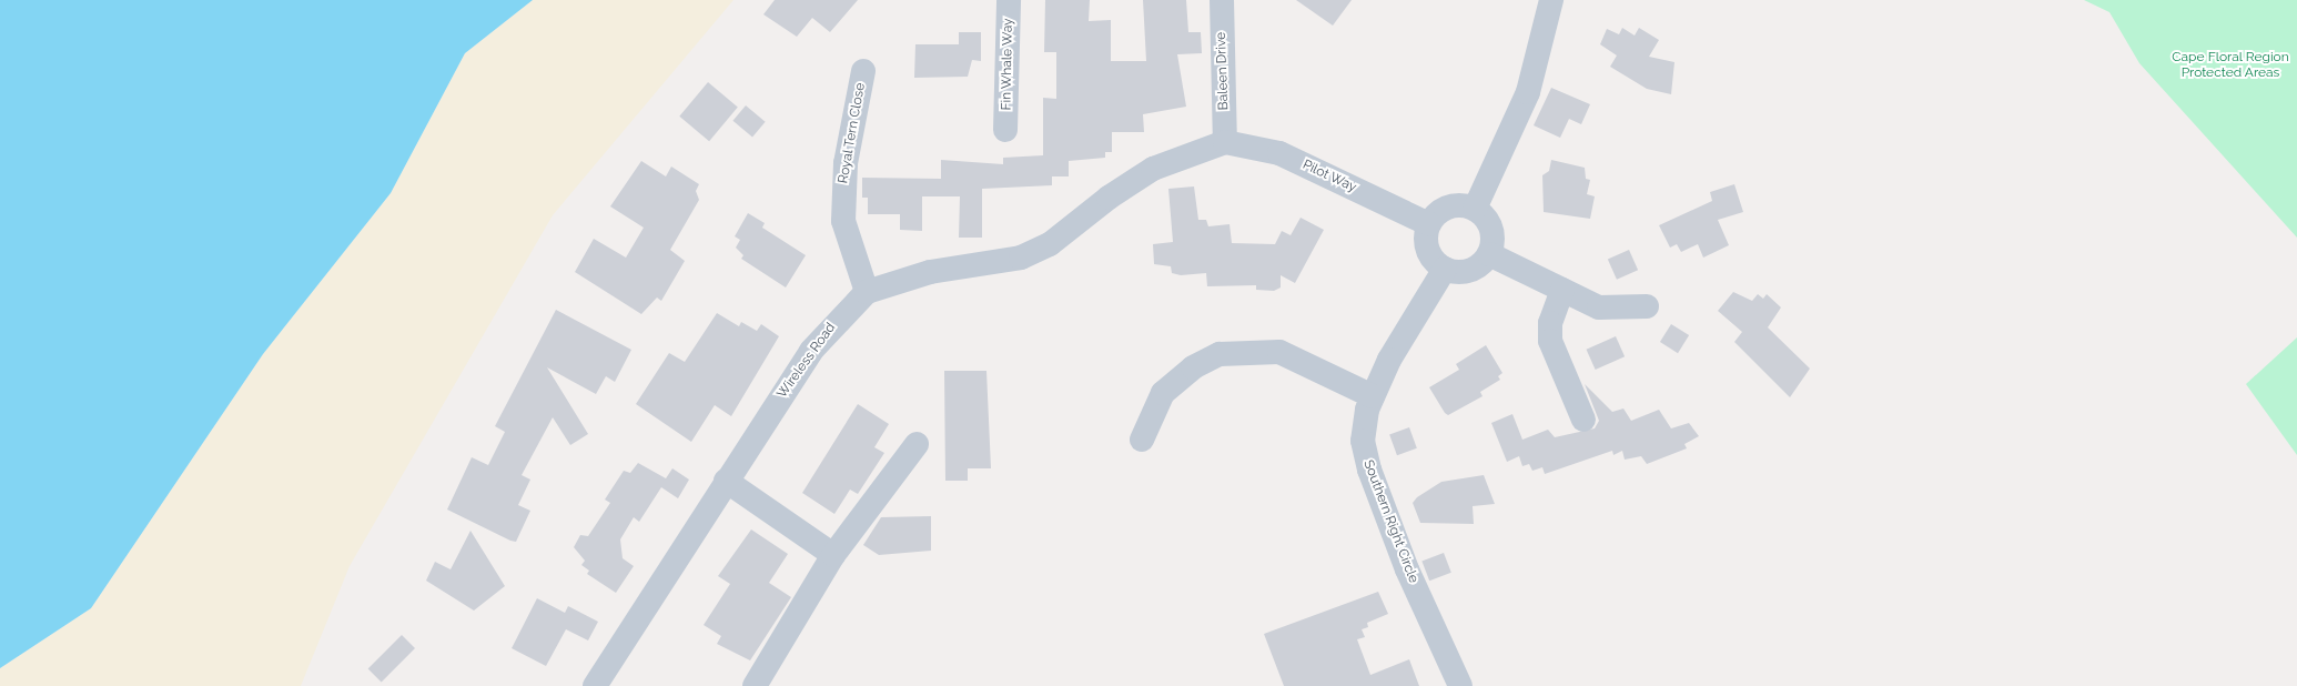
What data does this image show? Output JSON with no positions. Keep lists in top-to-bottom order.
{
  "streets": {
    "street": [
      "Fin Whale Way",
      "Baleen Drive",
      "Royal Tern Close",
      "Pilot Way",
      "Wireless Road",
      "Southern Right Circle"
    ]
  },
  "crossings": [
    ["Baleen Drive", "Pilot Way"],
    ["Baleen Drive", "Wireless Road"],
    ["Royal Tern Close", "Wireless Road"],
    ["Pilot Way", "Wireless Road"],
    ["Pilot Way", "Southern Right Circle"]
  ],
  "parks": ["Cape Floral Region Protected Areas"]
}
